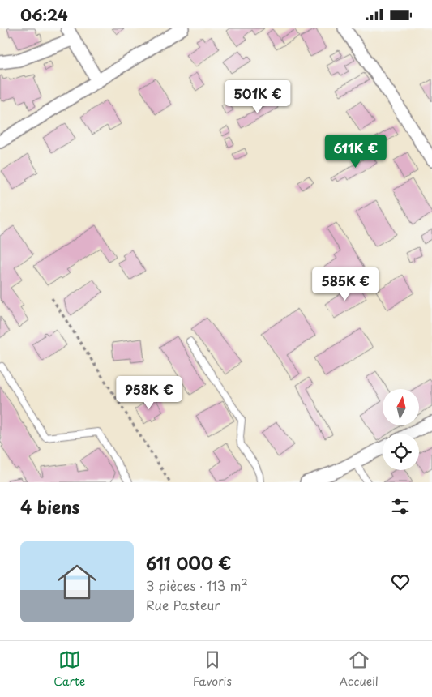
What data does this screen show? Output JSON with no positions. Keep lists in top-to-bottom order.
{
  "north": "top",
  "page": {
    "status": "06:24",
    "price": [
      "501K €",
      "611K €",
      "585K €",
      "958K €"
    ],
    "heading": "4 biens",
    "list": [
      {
        "name": "611 000 €",
        "note": "3 pièces · 113 m² · Rue Pasteur"
      }
    ],
    "tabs": ["Carte", "Favoris", "Accueil"]
  }
}
